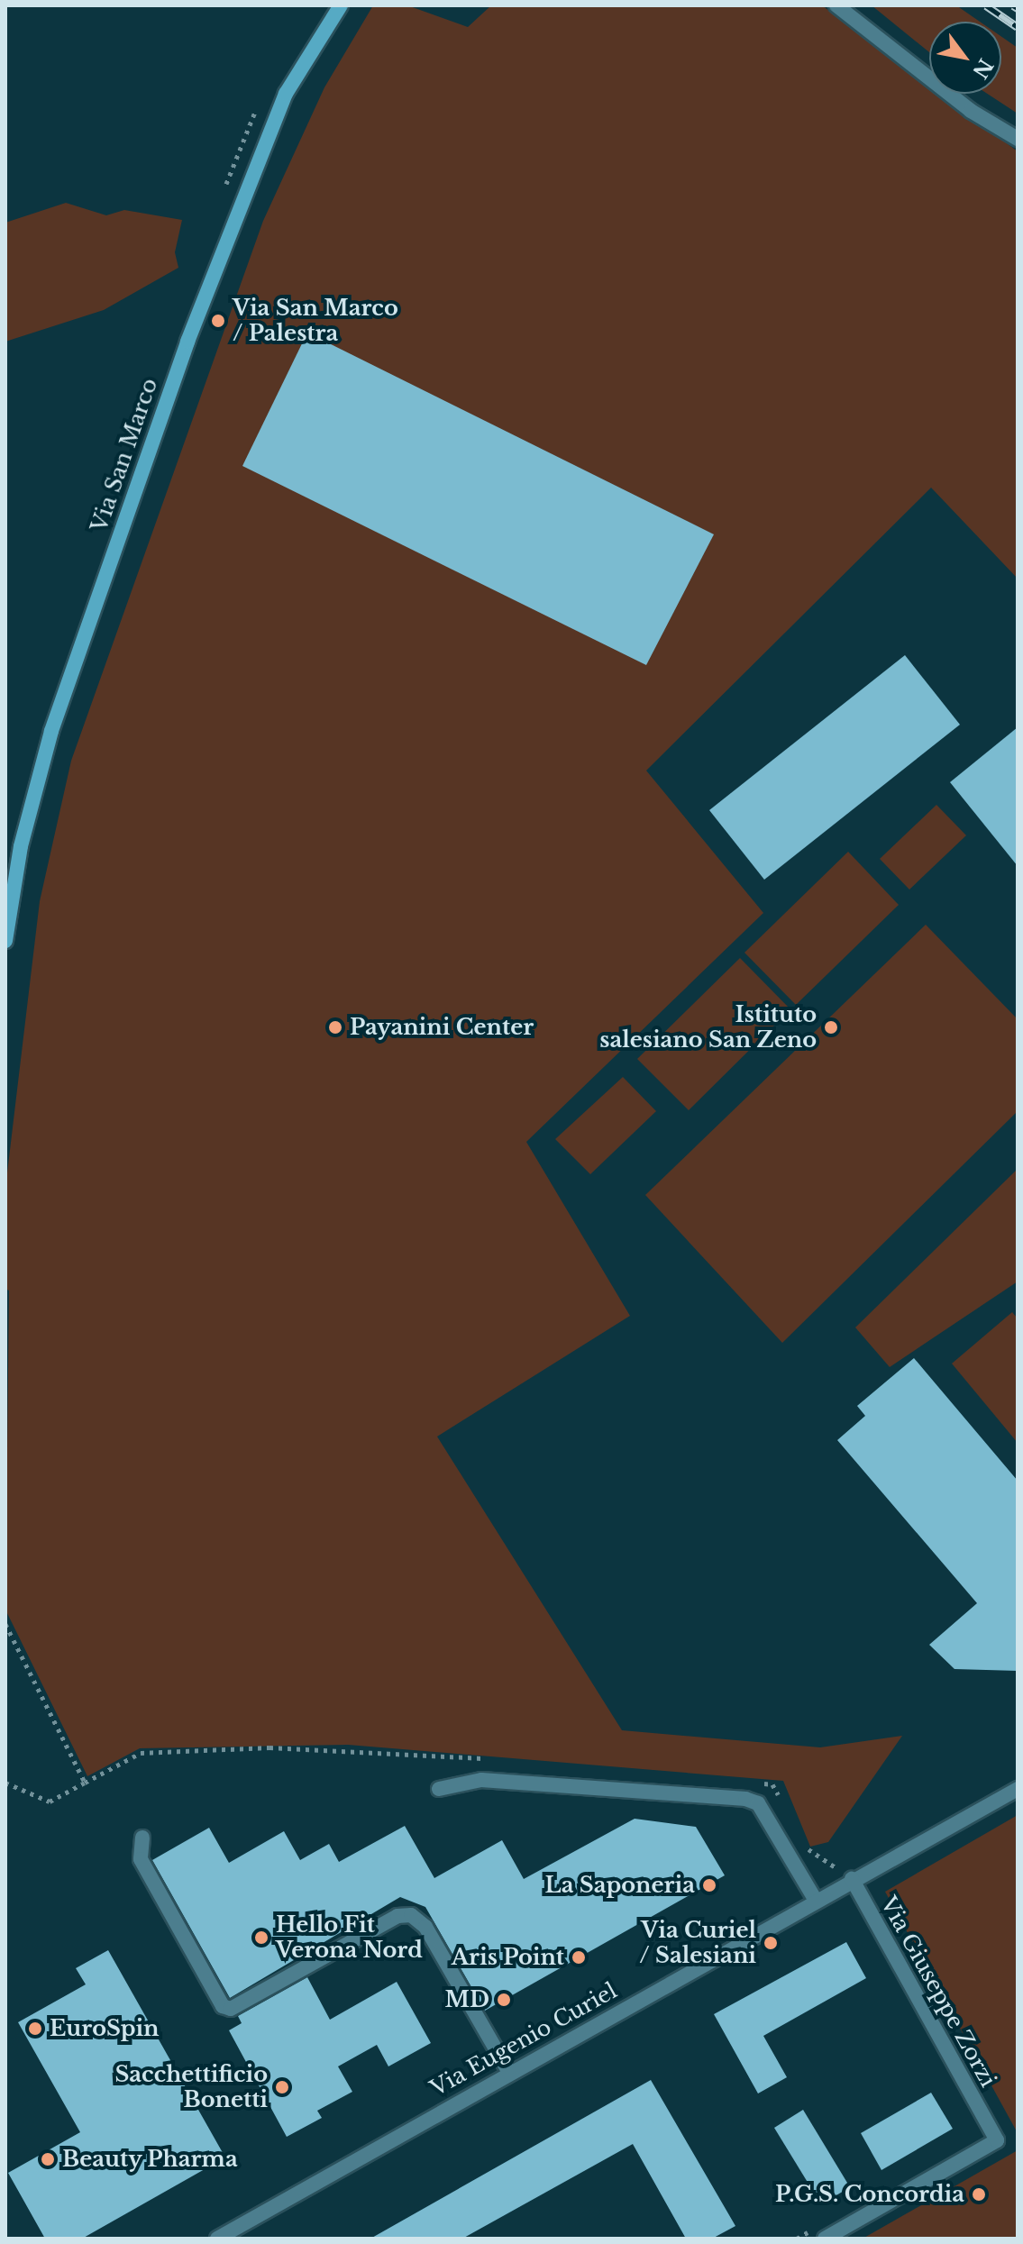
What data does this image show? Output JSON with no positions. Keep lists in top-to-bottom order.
{
  "streets": {
    "main road": ["Via San Marco"],
    "street": ["Via Giuseppe Zorzi", "Via Eugenio Curiel"]
  },
  "crossings": [
    ["Via Giuseppe Zorzi", "Via Eugenio Curiel"]
  ],
  "places": [
    "Via San Marco / Palestra",
    "Payanini Center",
    "Istituto salesiano San Zeno",
    "La Saponeria",
    "Hello Fit Verona Nord",
    "Via Curiel / Salesiani",
    "Aris Point",
    "MD",
    "EuroSpin",
    "Sacchettificio Bonetti",
    "Beauty Pharma",
    "P.G.S. Concordia"
  ],
  "north": "bottom right"
}
